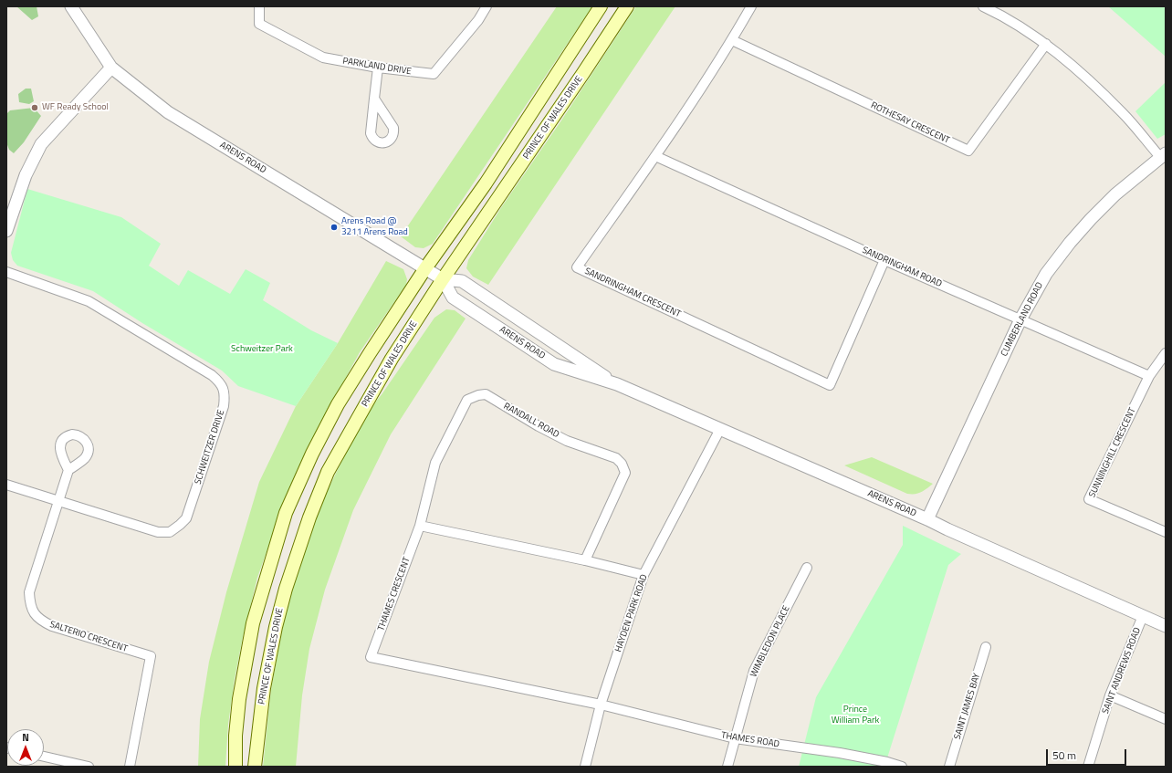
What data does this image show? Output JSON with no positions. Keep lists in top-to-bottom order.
{
  "streets": {
    "main road": ["PRINCE OF WALES DRIVE"],
    "street": [
      "PARKLAND DRIVE",
      "ROTHESAY CRESCENT",
      "ARENS ROAD",
      "SANDRINGHAM ROAD",
      "SANDRINGHAM CRESCENT",
      "CUMBERLAND ROAD",
      "RANDALL ROAD",
      "SCHWEITZER DRIVE",
      "SUNNINGHILL CRESCENT",
      "THAMES CRESCENT",
      "HAYDEN PARK ROAD",
      "SALTERIO CRESCENT",
      "WIMBLEDON PLACE",
      "SAINT ANDREWS ROAD",
      "SAINT JAMES BAY",
      "THAMES ROAD"
    ]
  },
  "crossings": [
    ["PRINCE OF WALES DRIVE", "ARENS ROAD"],
    ["ROTHESAY CRESCENT", "SANDRINGHAM CRESCENT"],
    ["ARENS ROAD", "CUMBERLAND ROAD"],
    ["ARENS ROAD", "HAYDEN PARK ROAD"],
    ["ARENS ROAD", "SAINT ANDREWS ROAD"],
    ["SANDRINGHAM ROAD", "SANDRINGHAM CRESCENT"],
    ["SANDRINGHAM ROAD", "CUMBERLAND ROAD"],
    ["SANDRINGHAM ROAD", "SUNNINGHILL CRESCENT"],
    ["RANDALL ROAD", "THAMES CRESCENT"],
    ["SCHWEITZER DRIVE", "SALTERIO CRESCENT"],
    ["THAMES CRESCENT", "HAYDEN PARK ROAD"],
    ["THAMES CRESCENT", "THAMES ROAD"],
    ["HAYDEN PARK ROAD", "THAMES ROAD"],
    ["WIMBLEDON PLACE", "THAMES ROAD"]
  ],
  "parks": ["Schweitzer Park", "Prince William Park"],
  "places": ["WF Ready School", "Arens Road @ 3211 Arens Road"],
  "scale_bar": "50 m",
  "north": "top"
}
